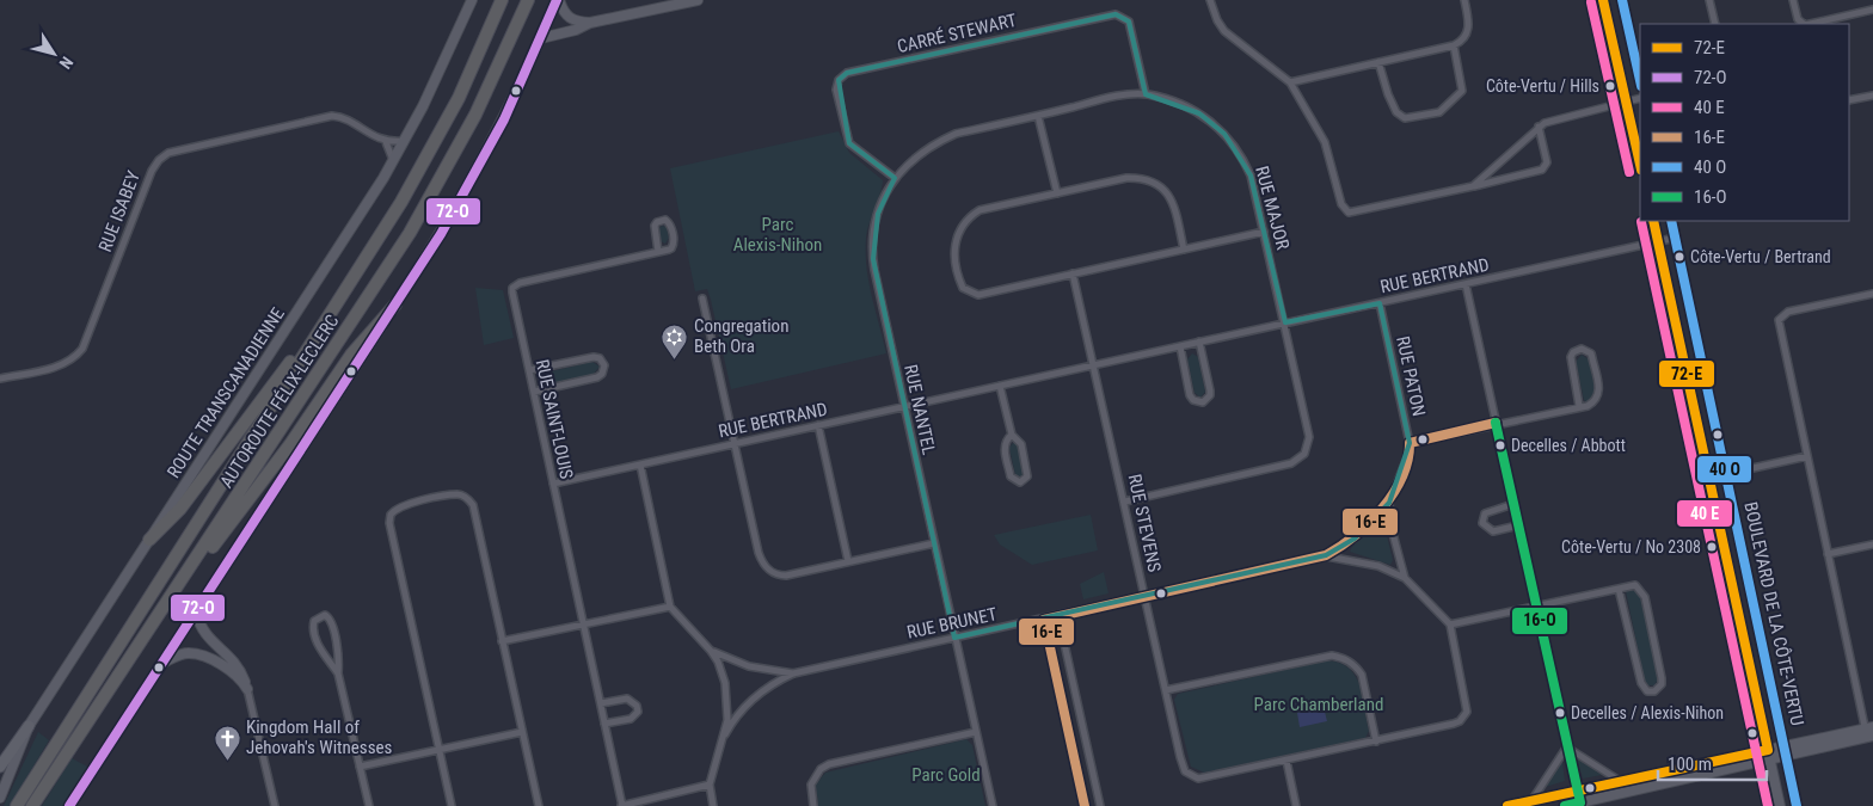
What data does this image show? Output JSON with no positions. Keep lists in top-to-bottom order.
{
  "streets": {
    "highway": ["AUTOROUTE FÉLIX-LECLERC"],
    "main road": ["ROUTE TRANSCANADIENNE", "BOULEVARD DE LA CÔTE-VERTU"],
    "street": [
      "CARRÉ STEWART",
      "RUE MAJOR",
      "RUE ISABEY",
      "RUE BERTRAND",
      "RUE PATON",
      "RUE NANTEL",
      "RUE SAINT-LOUIS",
      "RUE STEVENS",
      "RUE BRUNET"
    ]
  },
  "crossings": [
    ["CARRÉ STEWART", "RUE MAJOR"],
    ["CARRÉ STEWART", "RUE NANTEL"],
    ["RUE MAJOR", "RUE BERTRAND"],
    ["RUE MAJOR", "RUE NANTEL"],
    ["RUE MAJOR", "RUE STEVENS"],
    ["RUE BERTRAND", "RUE PATON"],
    ["RUE BERTRAND", "RUE NANTEL"],
    ["RUE BERTRAND", "RUE SAINT-LOUIS"],
    ["RUE BERTRAND", "RUE STEVENS"],
    ["RUE BERTRAND", "BOULEVARD DE LA CÔTE-VERTU"],
    ["RUE PATON", "RUE BRUNET"],
    ["RUE NANTEL", "RUE BRUNET"],
    ["RUE STEVENS", "RUE BRUNET"]
  ],
  "parks": ["Parc Alexis-Nihon", "Parc Chamberland", "Parc Gold"],
  "places": {
    "other": [
      "Côte-Vertu / Hills",
      "Côte-Vertu / Bertrand",
      "Decelles / Abbott",
      "Côte-Vertu / No 2308",
      "Decelles / Alexis-Nihon"
    ],
    "synagogue": ["Congregation Beth Ora"],
    "church": ["Kingdom Hall of Jehovah's Witnesses"]
  },
  "lines": [
    "transit line 72-E",
    "transit line 72-O",
    "transit line 16-E",
    "transit line 16-O"
  ],
  "legend": [
    "72-E",
    "72-O",
    "40 E",
    "16-E",
    "40 O",
    "16-O"
  ],
  "scale_bar": "100 m",
  "north": "bottom right"
}
